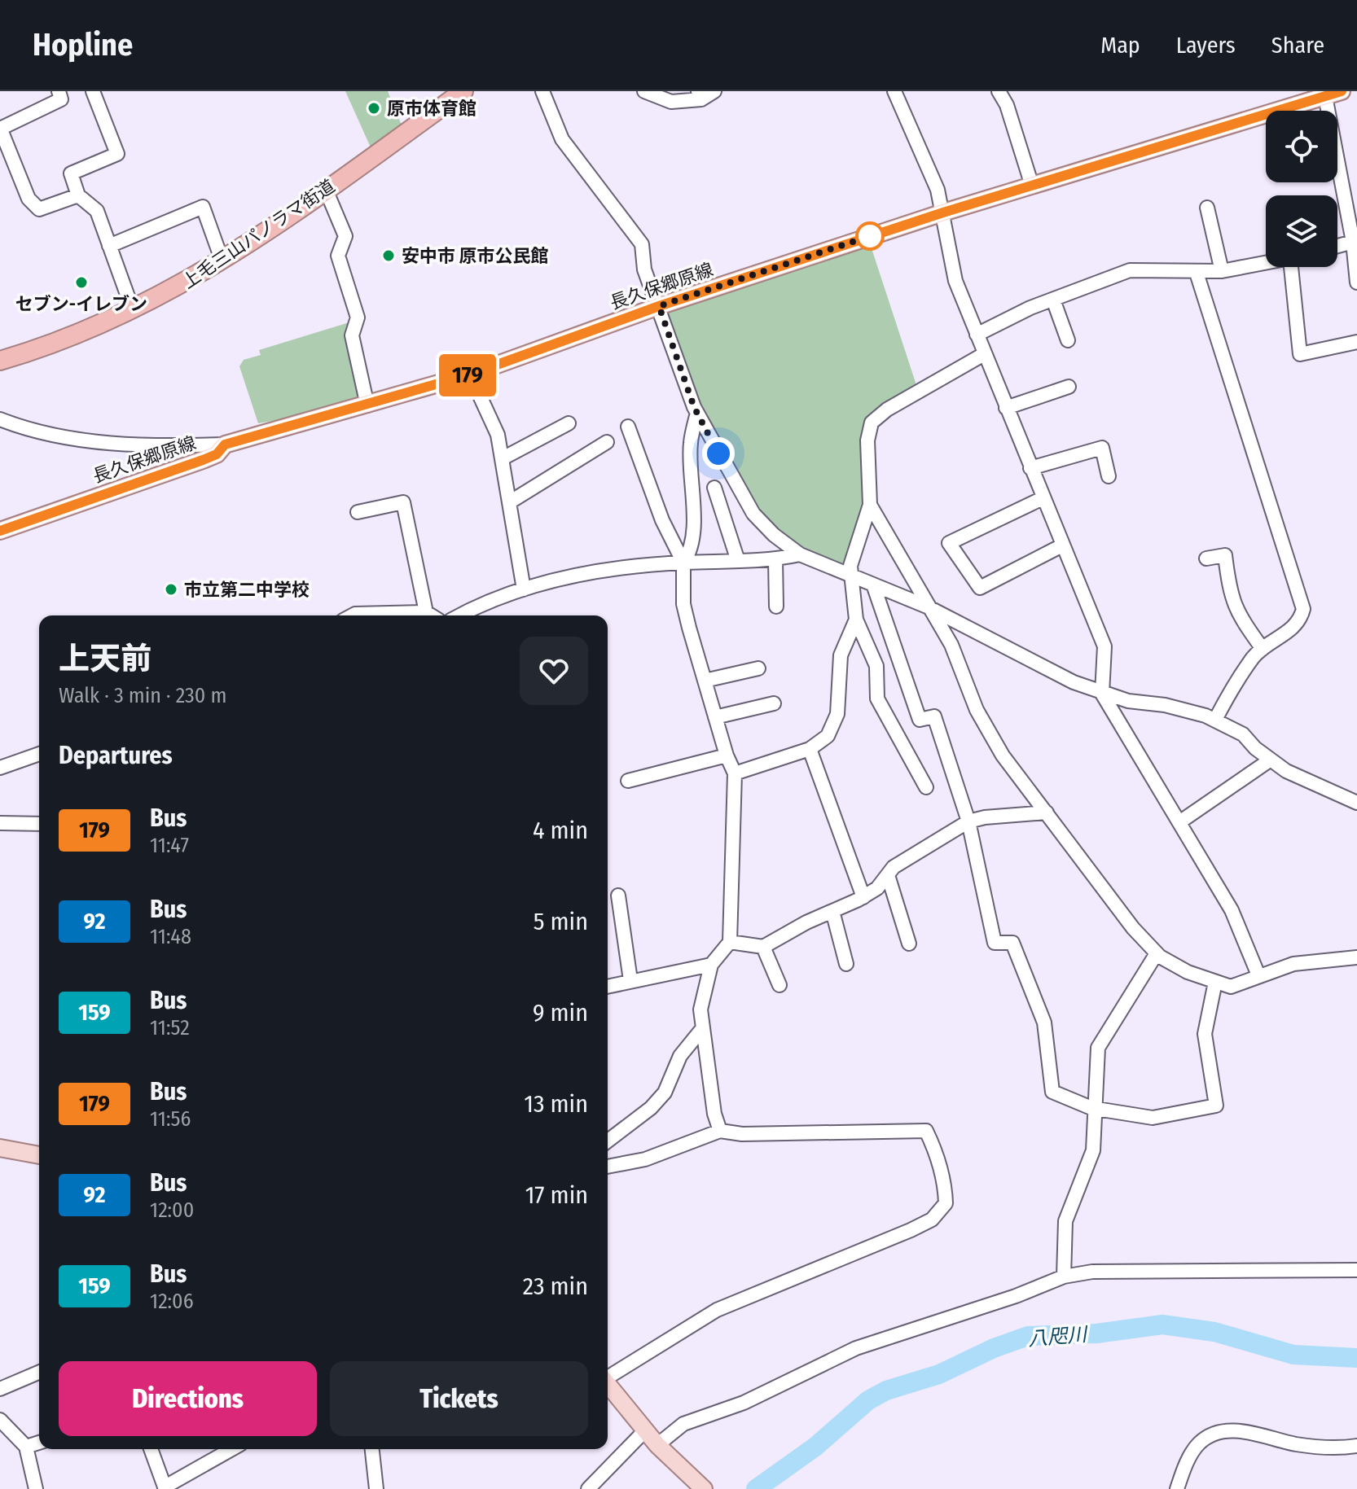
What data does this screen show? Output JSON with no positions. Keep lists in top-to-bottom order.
{
  "streets": {
    "highway": ["上毛三山パノラマ街道"],
    "main road": ["長久保郷原線"]
  },
  "water": ["八咫川"],
  "places": [
    "原市体育館",
    "安中市 原市公民館",
    "セブン-イレブン",
    "市立第二中学校"
  ],
  "lines": ["bus line 179"],
  "page": {
    "header": "Hopline",
    "nav": ["Map", "Layers", "Share"],
    "on_map": "179",
    "heading": [
      ["上天前", "Walk · 3 min · 230 m"],
      "Departures"
    ],
    "list": [
      {
        "mark": "179",
        "name": "Bus",
        "note": "11:47",
        "value": "4 min"
      },
      {
        "mark": "92",
        "name": "Bus",
        "note": "11:48",
        "value": "5 min"
      },
      {
        "mark": "159",
        "name": "Bus",
        "note": "11:52",
        "value": "9 min"
      },
      {
        "mark": "179",
        "name": "Bus",
        "note": "11:56",
        "value": "13 min"
      },
      {
        "mark": "92",
        "name": "Bus",
        "note": "12:00",
        "value": "17 min"
      },
      {
        "mark": "159",
        "name": "Bus",
        "note": "12:06",
        "value": "23 min"
      }
    ],
    "buttons": ["Directions", "Tickets"]
  }
}
